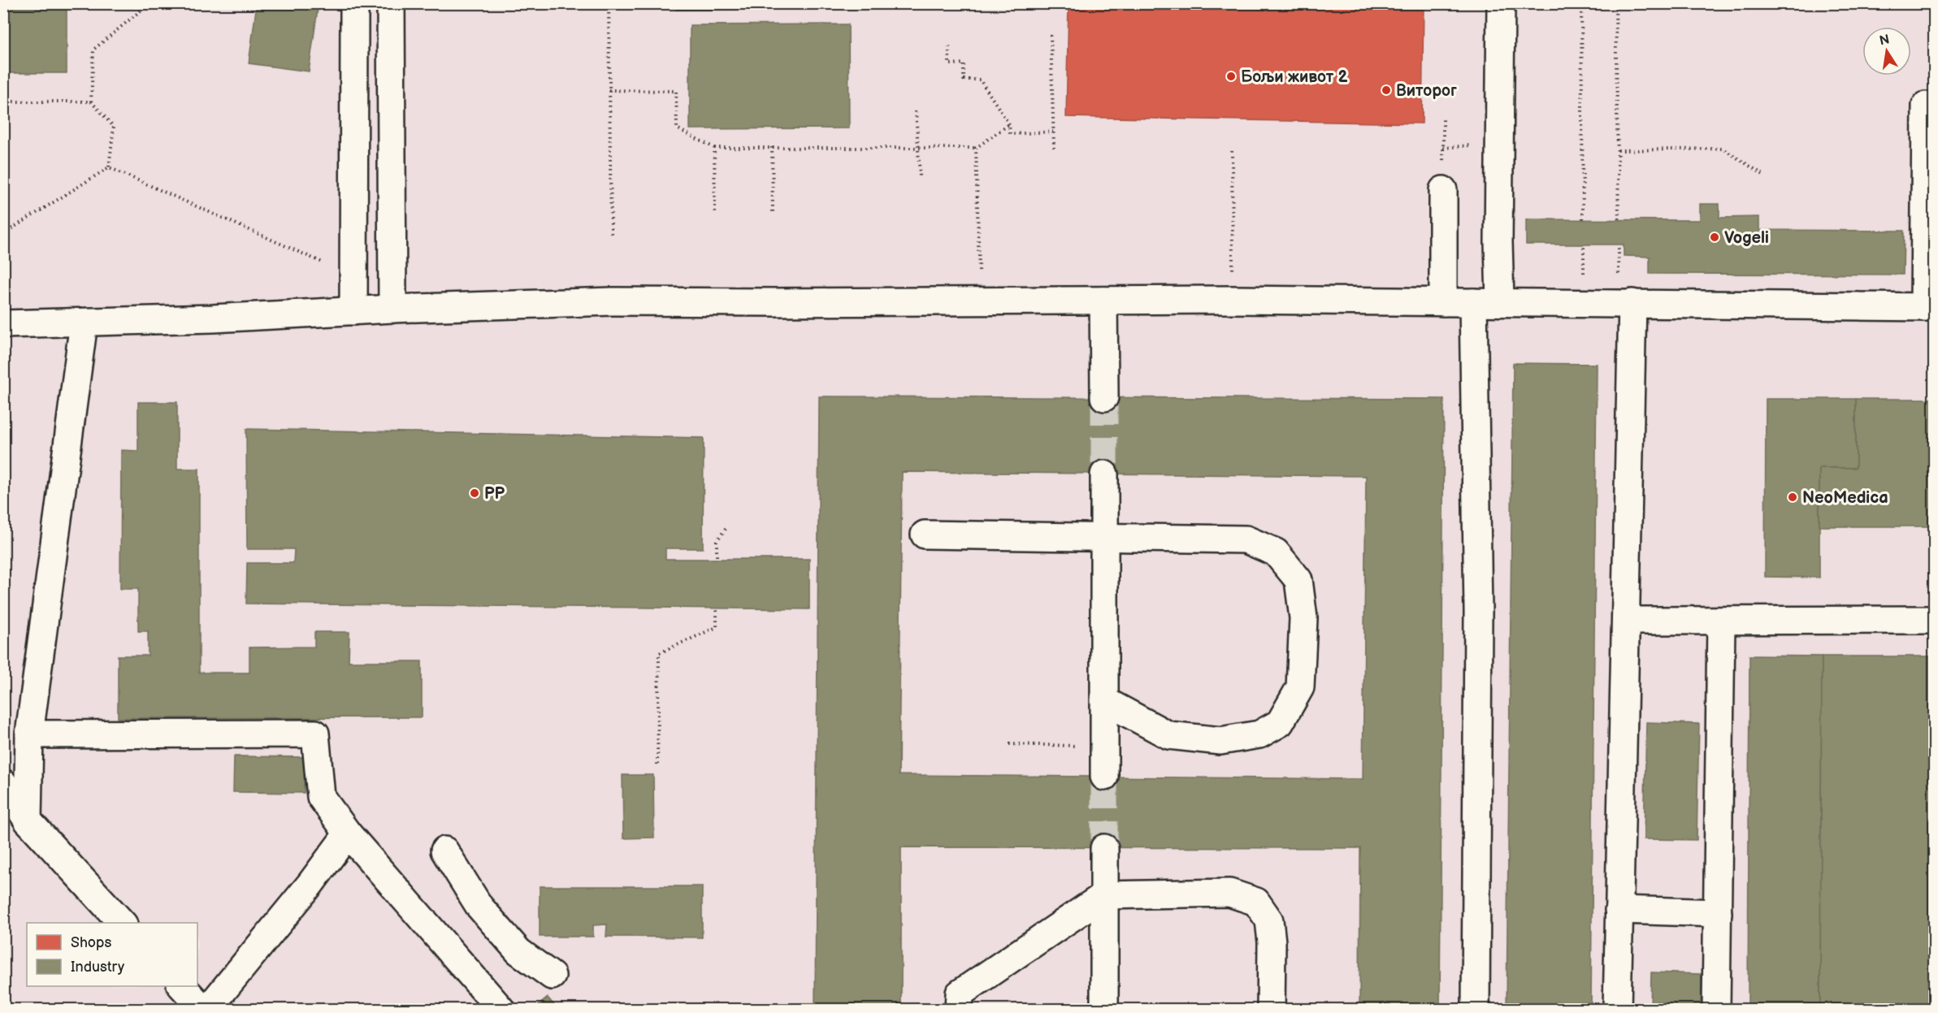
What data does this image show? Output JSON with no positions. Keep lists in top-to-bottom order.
{
  "places": [
    "Бољи живот 2",
    "Виторог",
    "Vogeli",
    "PP",
    "NeoMedica"
  ],
  "legend": ["Shops", "Industry"],
  "north": "top"
}
